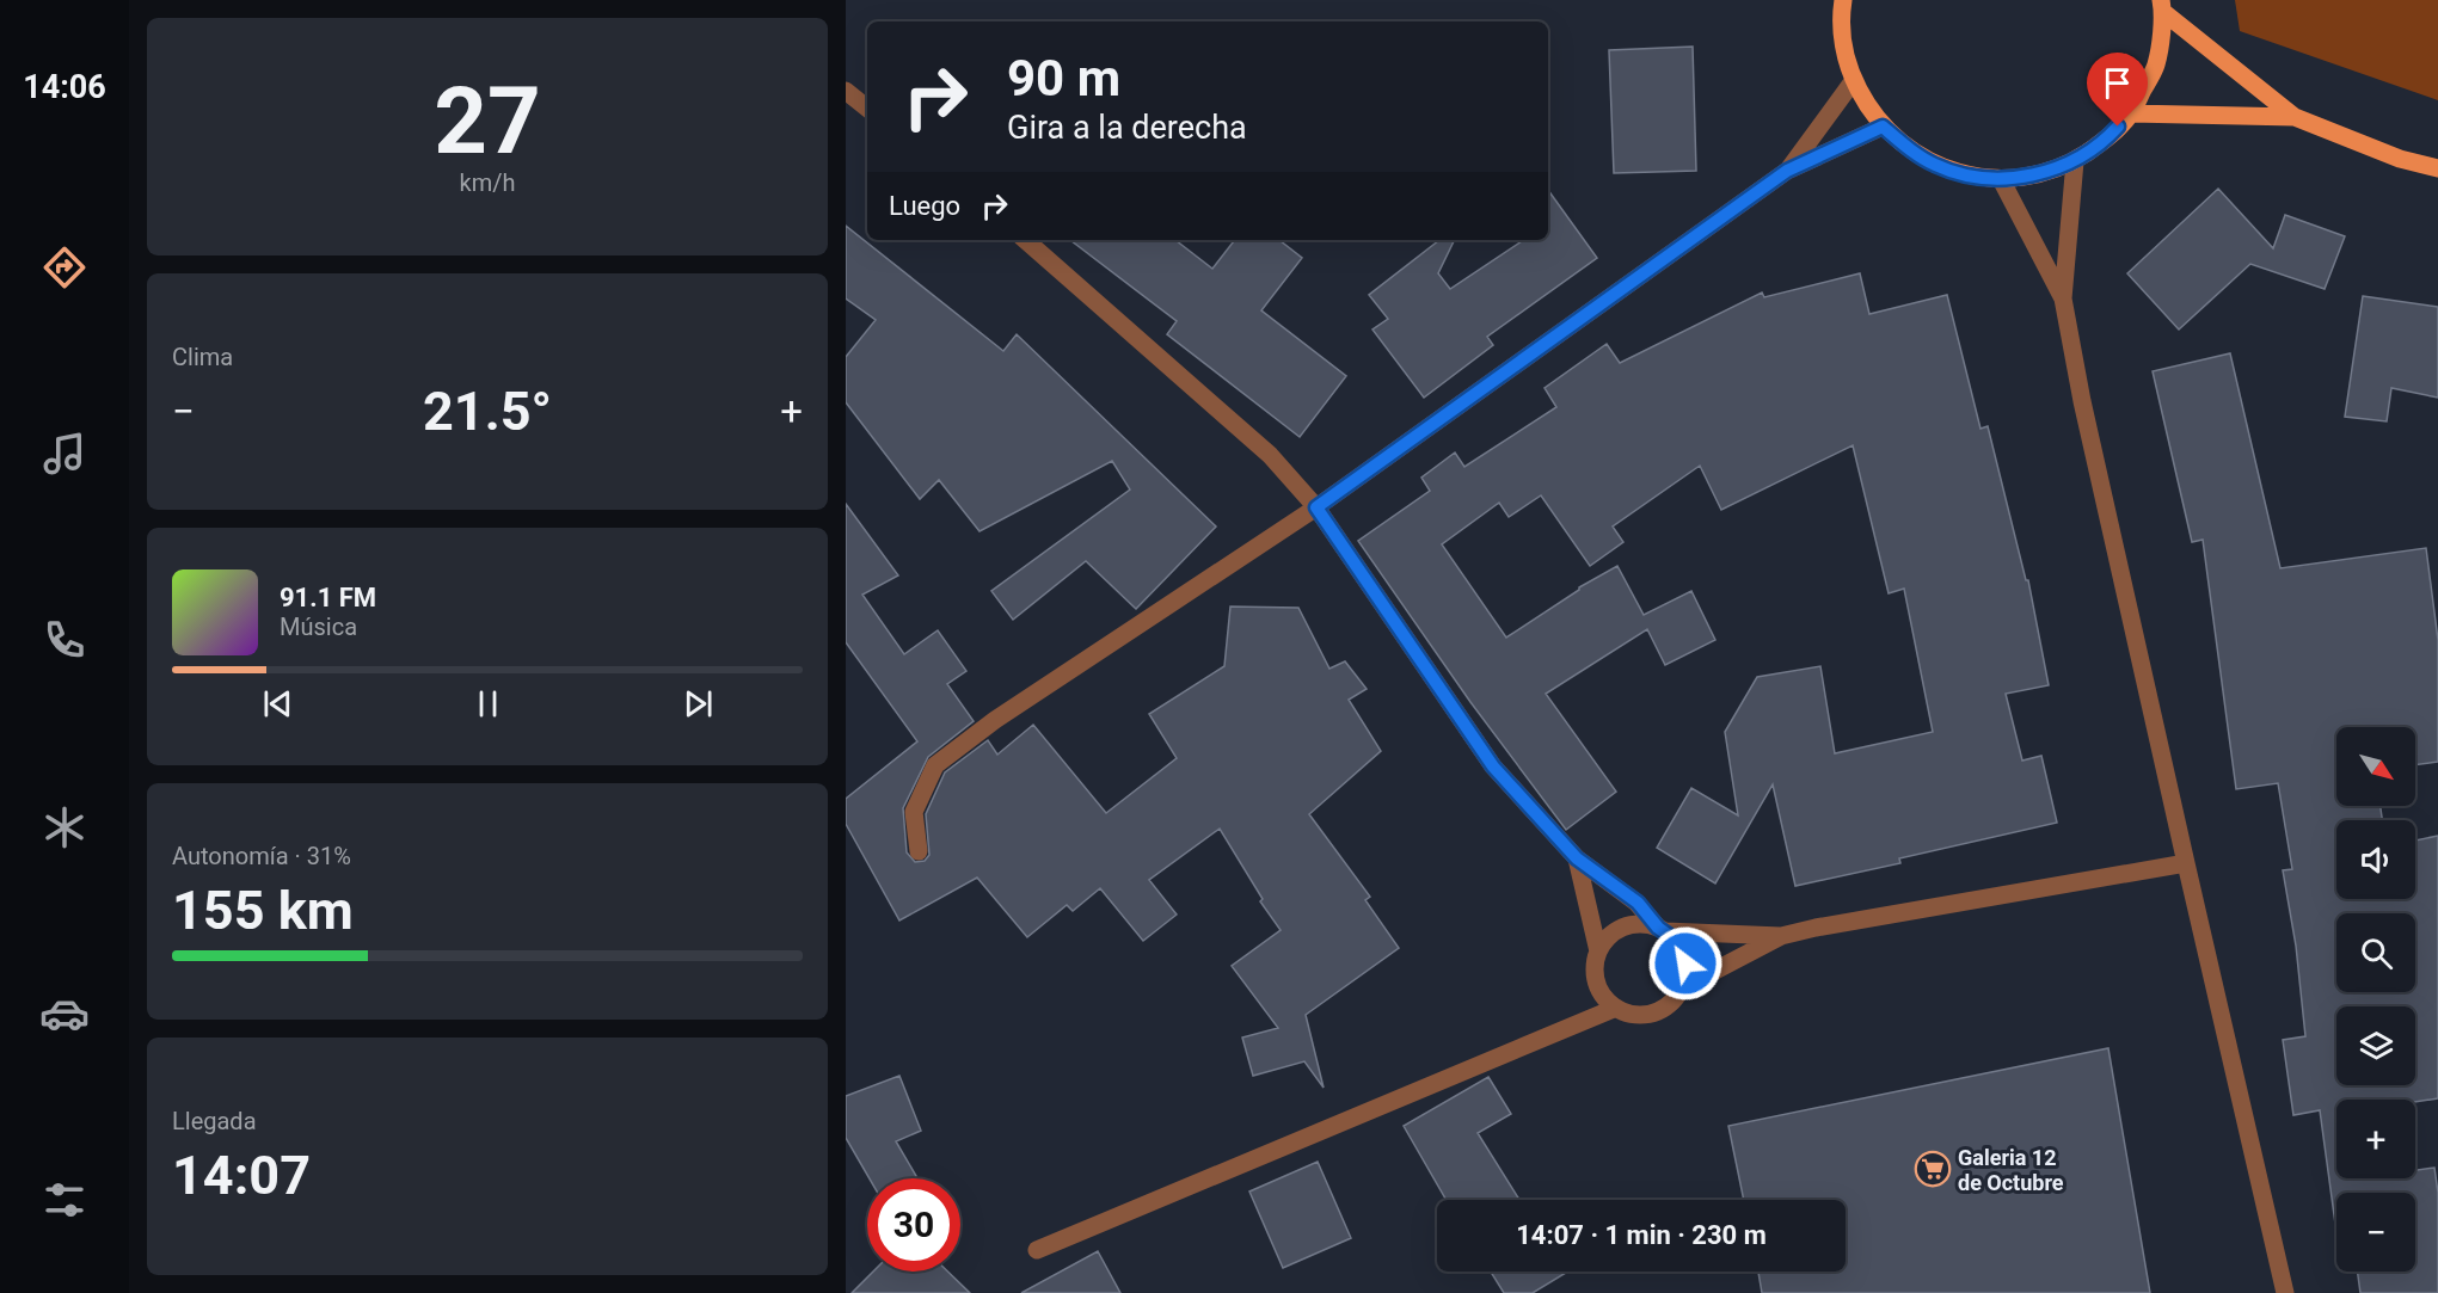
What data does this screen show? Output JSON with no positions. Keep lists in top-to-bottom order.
{
  "places": {
    "supermarket": ["Galeria 12 de Octubre"]
  },
  "north": "bottom right",
  "page": {
    "tabs": "14:06",
    "tile": [
      ["27", "km/h"],
      "Clima",
      ["Autonomía · 31%", "155 km"],
      ["Llegada", "14:07"]
    ],
    "turn": ["90 m", "Gira a la derecha"],
    "then": "Luego",
    "heat": ["−", "21.5°", "+"],
    "song": ["91.1 FM", "Música"],
    "map_buttons": ["+", "−"],
    "limit": "30",
    "trip": "14:07 · 1 min · 230 m"
  }
}
